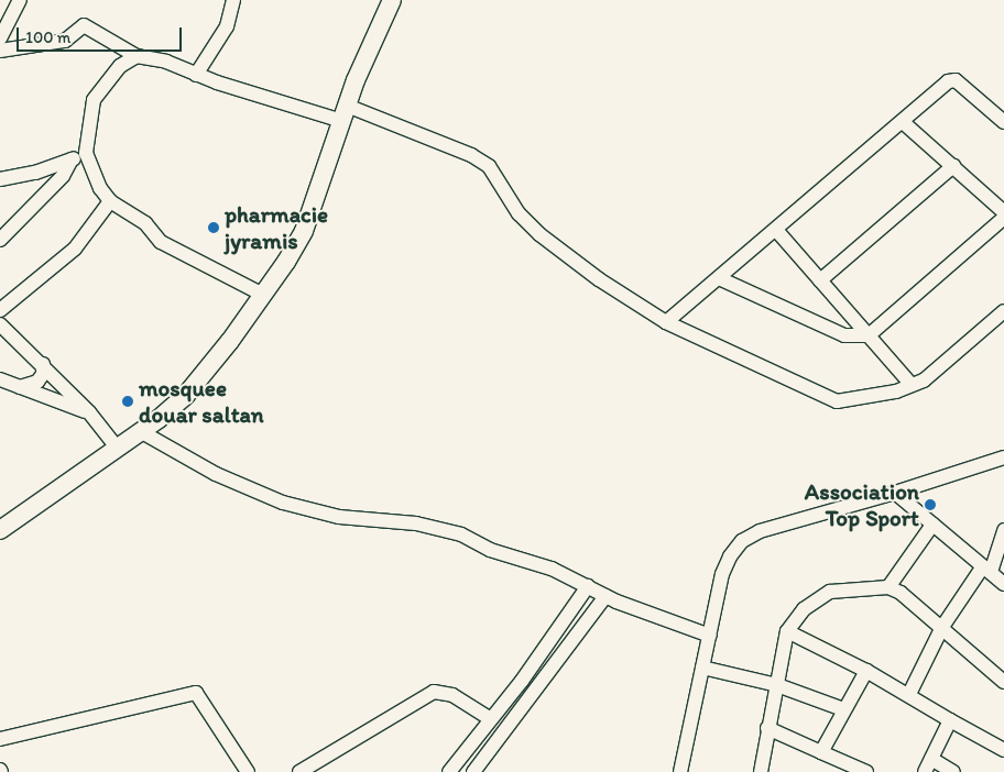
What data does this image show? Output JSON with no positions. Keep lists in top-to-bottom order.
{
  "places": ["pharmacie jyramis", "mosquee douar saltan", "Association Top Sport"],
  "scale_bar": "100 m"
}
